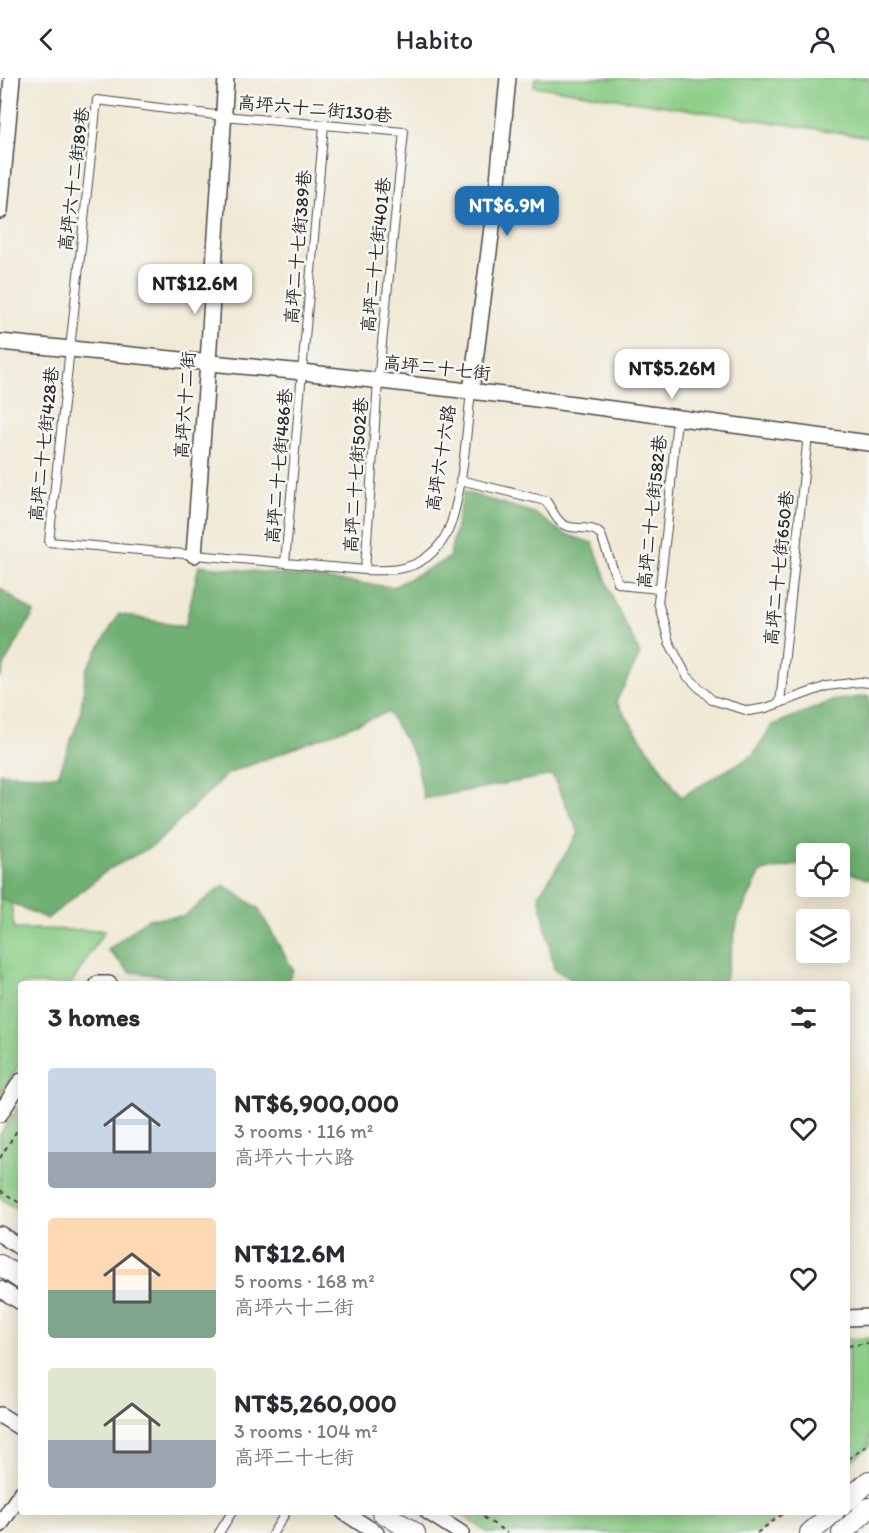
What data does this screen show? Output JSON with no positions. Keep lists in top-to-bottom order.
{
  "streets": {
    "street": ["高坪二十七街", "高坪六十二街", "高坪六十六路"],
    "lane": [
      "高坪六十二街130巷",
      "高坪六十二街89巷",
      "高坪二十七街389巷",
      "高坪二十七街401巷",
      "高坪二十七街428巷",
      "高坪二十七街486巷",
      "高坪二十七街502巷",
      "高坪二十七街582巷",
      "高坪二十七街650巷"
    ]
  },
  "crossings": [
    ["高坪六十二街130巷", "高坪六十二街89巷"],
    ["高坪六十二街130巷", "高坪二十七街389巷"],
    ["高坪六十二街130巷", "高坪二十七街401巷"],
    ["高坪六十二街130巷", "高坪六十二街"],
    ["高坪六十二街89巷", "高坪二十七街"],
    ["高坪六十二街89巷", "高坪六十二街"],
    ["高坪六十二街89巷", "高坪二十七街428巷"],
    ["高坪二十七街389巷", "高坪二十七街"],
    ["高坪二十七街389巷", "高坪二十七街486巷"],
    ["高坪二十七街401巷", "高坪二十七街"],
    ["高坪二十七街401巷", "高坪二十七街502巷"],
    ["高坪二十七街", "高坪六十二街"],
    ["高坪二十七街", "高坪二十七街428巷"],
    ["高坪二十七街", "高坪六十六路"],
    ["高坪二十七街", "高坪二十七街486巷"],
    ["高坪二十七街", "高坪二十七街502巷"],
    ["高坪二十七街", "高坪二十七街582巷"],
    ["高坪二十七街", "高坪二十七街650巷"],
    ["高坪六十二街", "高坪六十六路"],
    ["高坪二十七街428巷", "高坪六十六路"],
    ["高坪六十六路", "高坪二十七街486巷"],
    ["高坪六十六路", "高坪二十七街502巷"],
    ["高坪二十七街582巷", "高坪二十七街650巷"]
  ],
  "page": {
    "header": "Habito",
    "price": ["NT$6.9M", "NT$12.6M", "NT$5.26M"],
    "heading": "3 homes",
    "list": [
      {
        "name": "NT$6,900,000",
        "note": "3 rooms · 116 m² · 高坪六十六路"
      },
      {
        "name": "NT$12.6M",
        "note": "5 rooms · 168 m² · 高坪六十二街"
      },
      {
        "name": "NT$5,260,000",
        "note": "3 rooms · 104 m² · 高坪二十七街"
      }
    ]
  }
}
